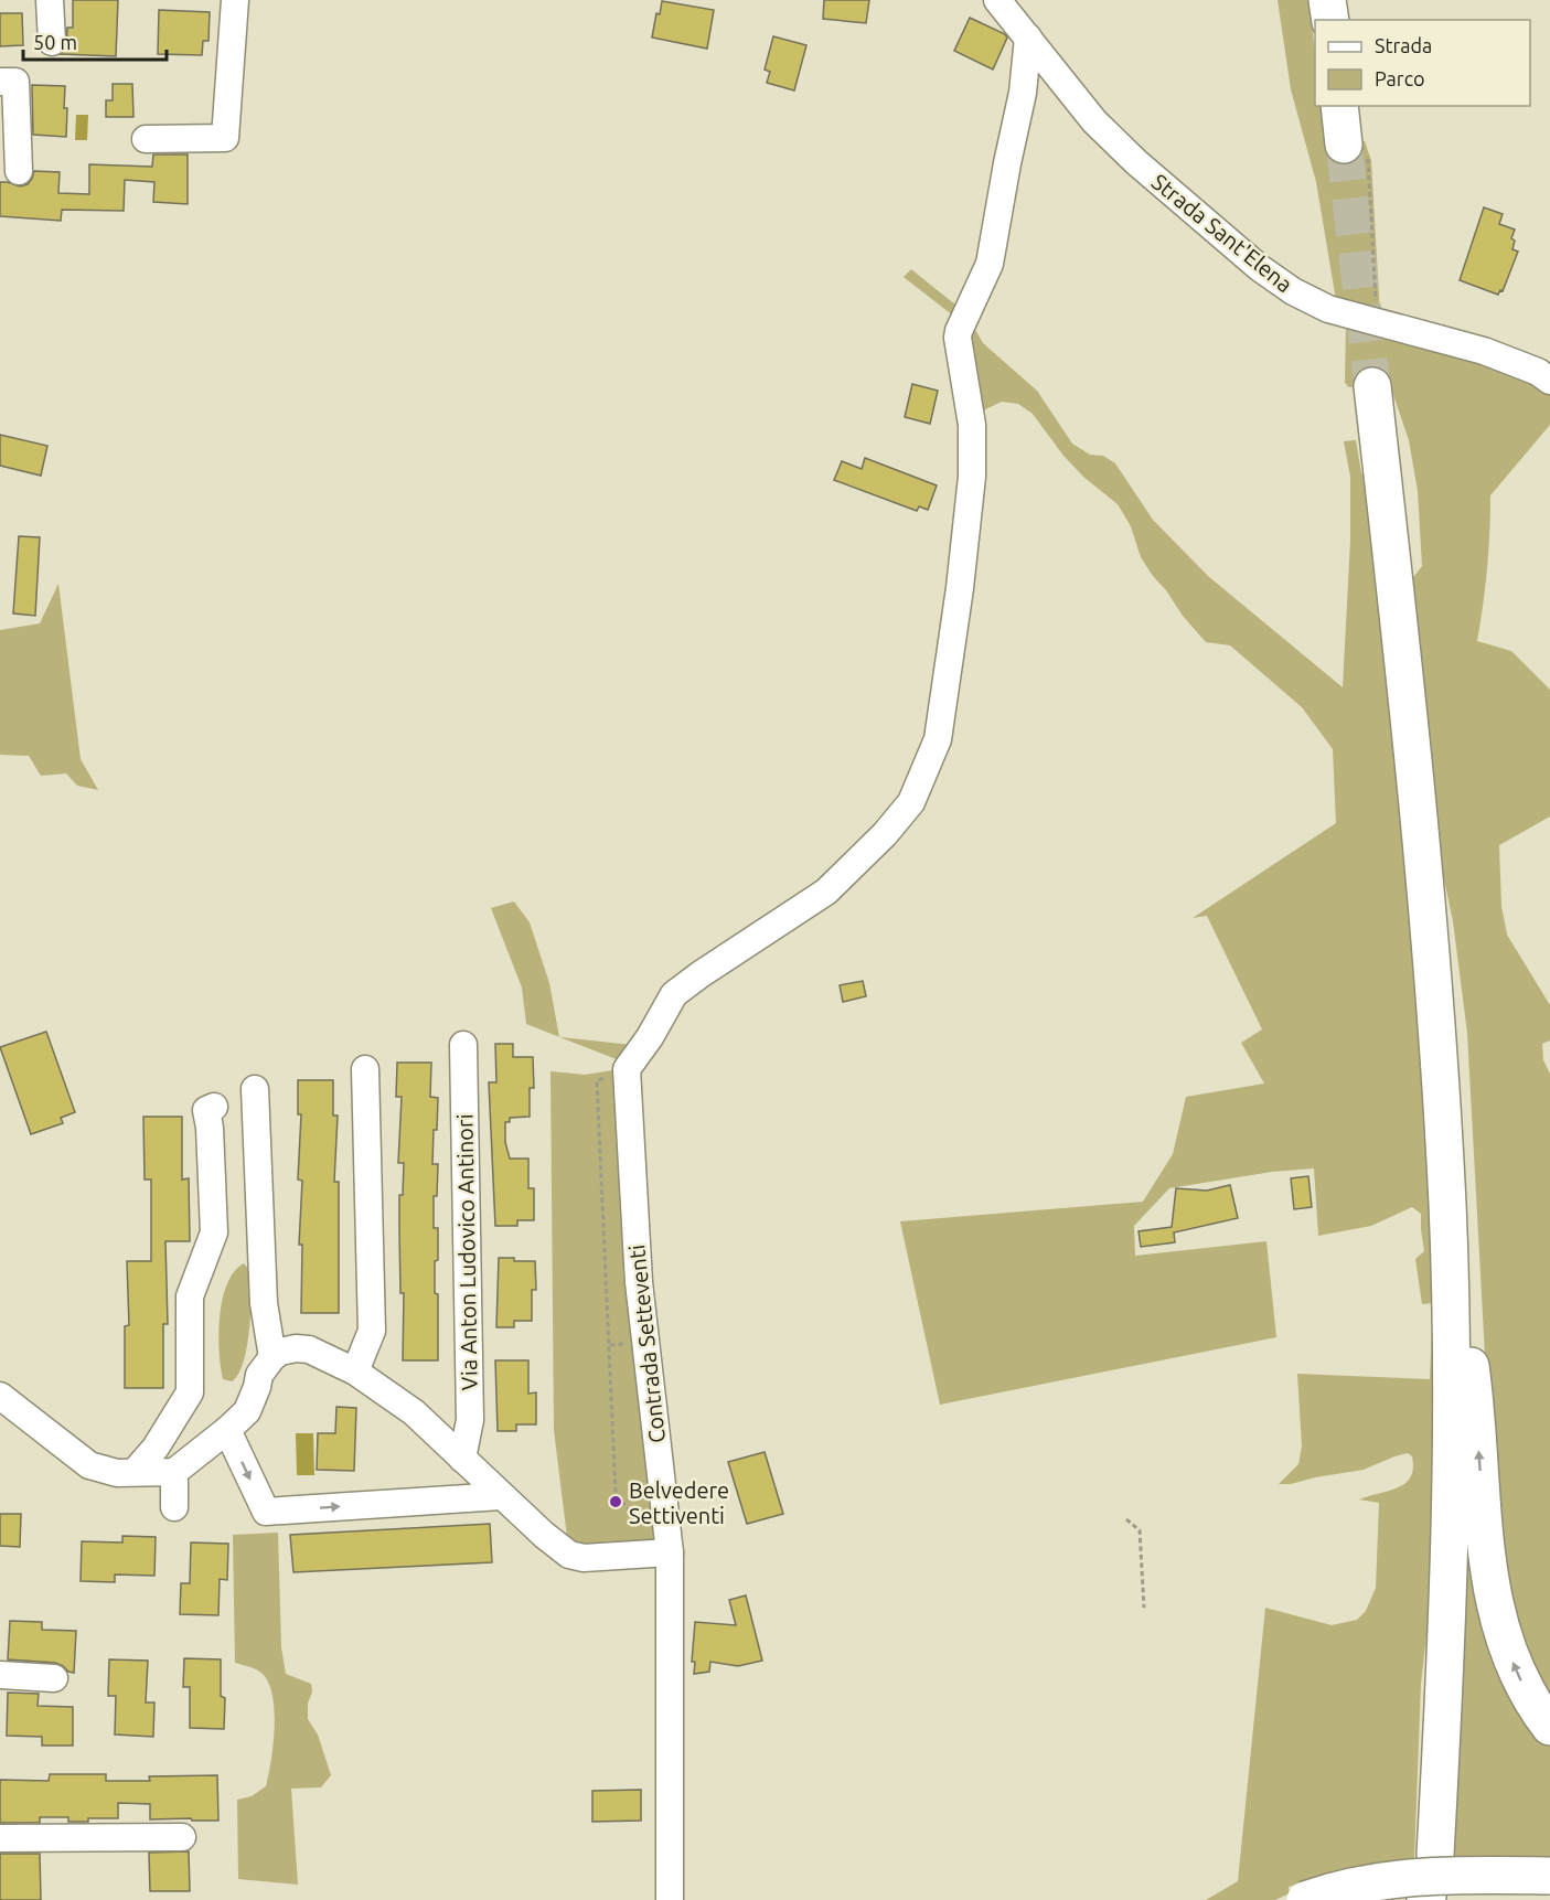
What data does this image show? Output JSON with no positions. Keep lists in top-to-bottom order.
{
  "streets": {
    "street": ["Strada Sant'Elena", "Via Anton Ludovico Antinori", "Contrada Setteventi"]
  },
  "places": ["Belvedere Settiventi"],
  "legend": ["Strada", "Parco"],
  "scale_bar": "50 m"
}
